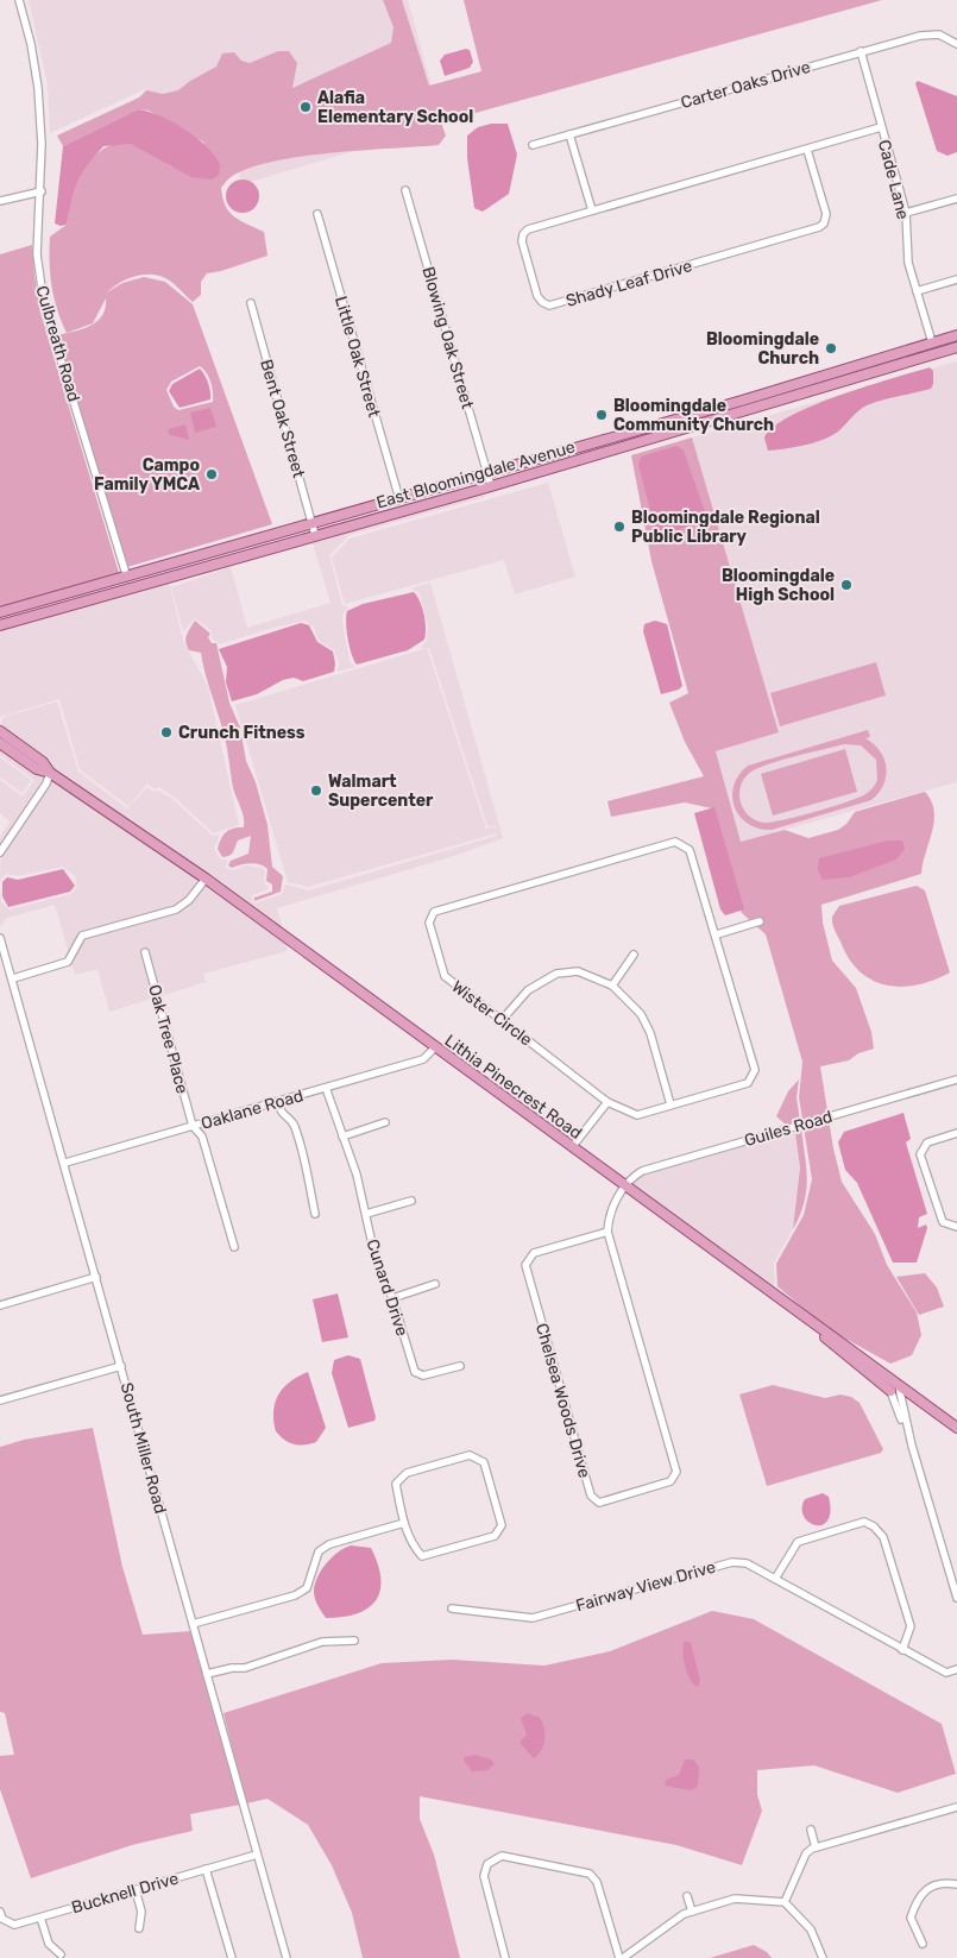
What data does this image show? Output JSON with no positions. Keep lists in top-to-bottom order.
{
  "streets": {
    "main road": ["East Bloomingdale Avenue", "Lithia Pinecrest Road"],
    "street": [
      "Carter Oaks Drive",
      "Cade Lane",
      "Shady Leaf Drive",
      "Blowing Oak Street",
      "Culbreath Road",
      "Little Oak Street",
      "Bent Oak Street",
      "Wister Circle",
      "Oak Tree Place",
      "Oaklane Road",
      "Guiles Road",
      "Cunard Drive",
      "Chelsea Woods Drive",
      "South Miller Road",
      "Fairway View Drive",
      "Bucknell Drive"
    ]
  },
  "crossings": [
    ["Carter Oaks Drive", "Cade Lane"],
    ["Cade Lane", "Shady Leaf Drive"],
    ["Cade Lane", "East Bloomingdale Avenue"],
    ["Blowing Oak Street", "East Bloomingdale Avenue"],
    ["Culbreath Road", "East Bloomingdale Avenue"],
    ["Little Oak Street", "East Bloomingdale Avenue"],
    ["Bent Oak Street", "East Bloomingdale Avenue"],
    ["Oak Tree Place", "Oaklane Road"],
    ["Lithia Pinecrest Road", "Oaklane Road"],
    ["Lithia Pinecrest Road", "Guiles Road"],
    ["Oaklane Road", "Cunard Drive"],
    ["Oaklane Road", "South Miller Road"],
    ["South Miller Road", "Bucknell Drive"]
  ],
  "places": [
    "Alafia Elementary School",
    "Bloomingdale Church",
    "Bloomingdale Community Church",
    "Campo Family YMCA",
    "Bloomingdale Regional Public Library",
    "Bloomingdale High School",
    "Crunch Fitness",
    "Walmart Supercenter"
  ]
}
